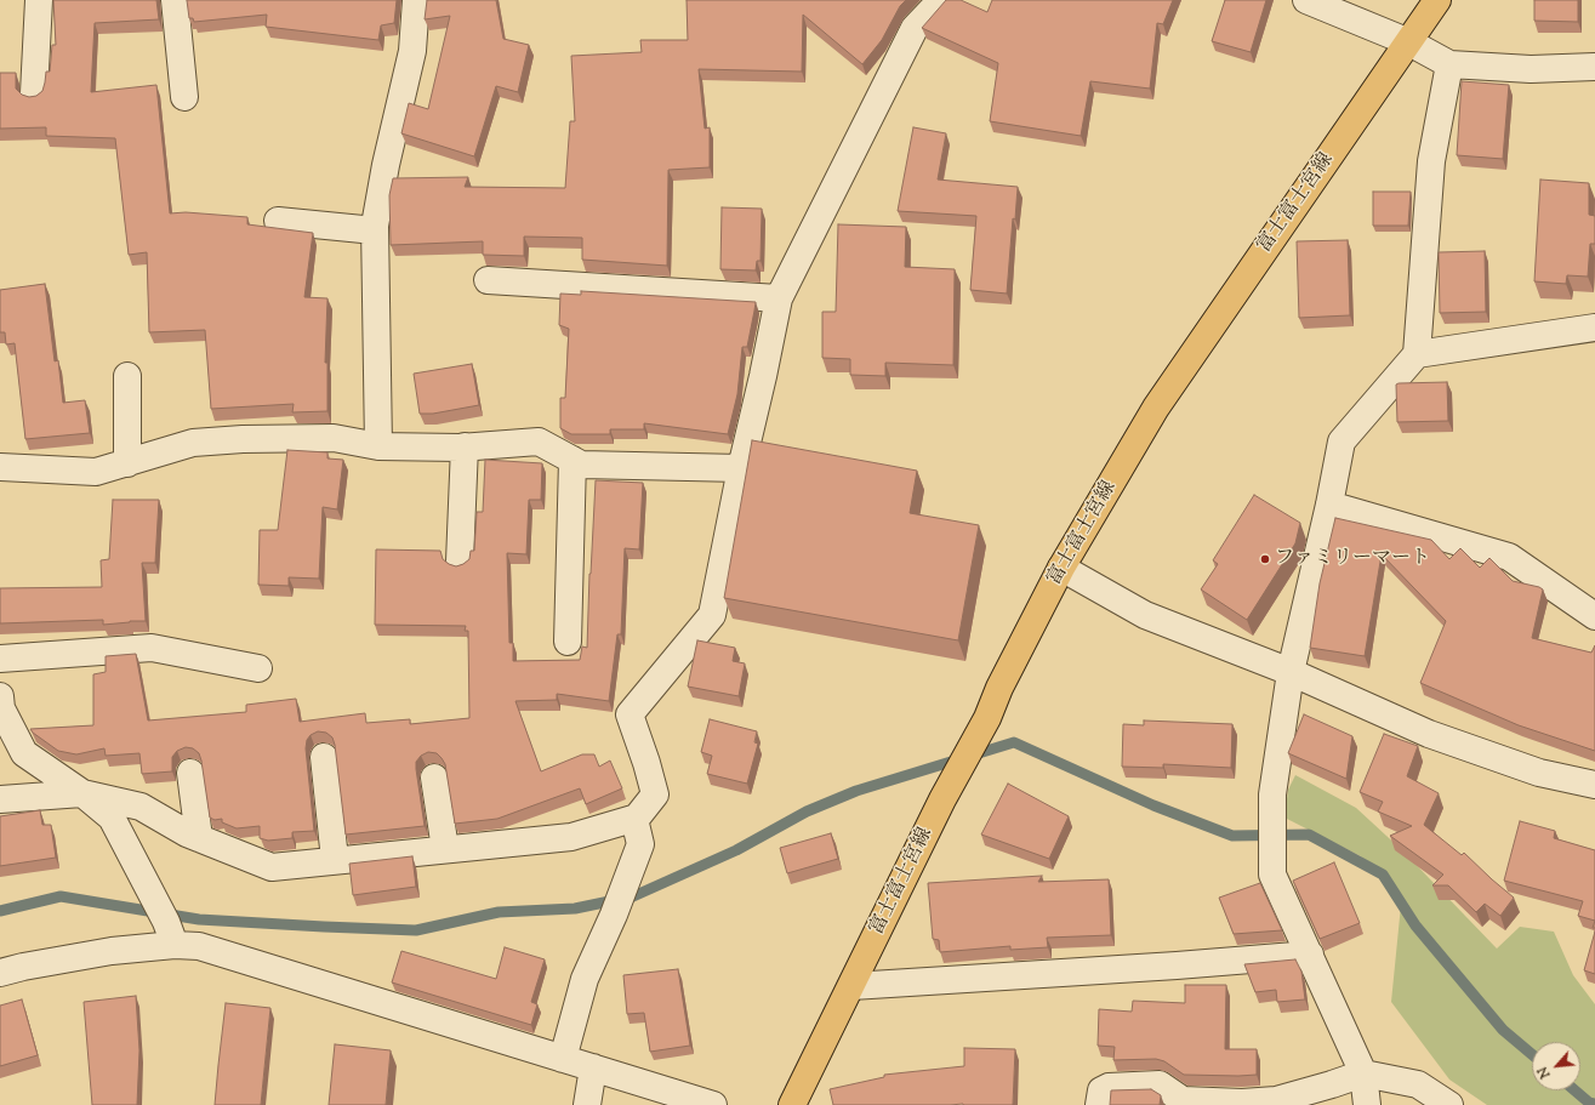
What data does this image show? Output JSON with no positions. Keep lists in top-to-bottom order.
{
  "streets": {
    "main road": ["富士富士宮線"]
  },
  "places": ["ファミリーマート"],
  "north": "bottom left"
}
